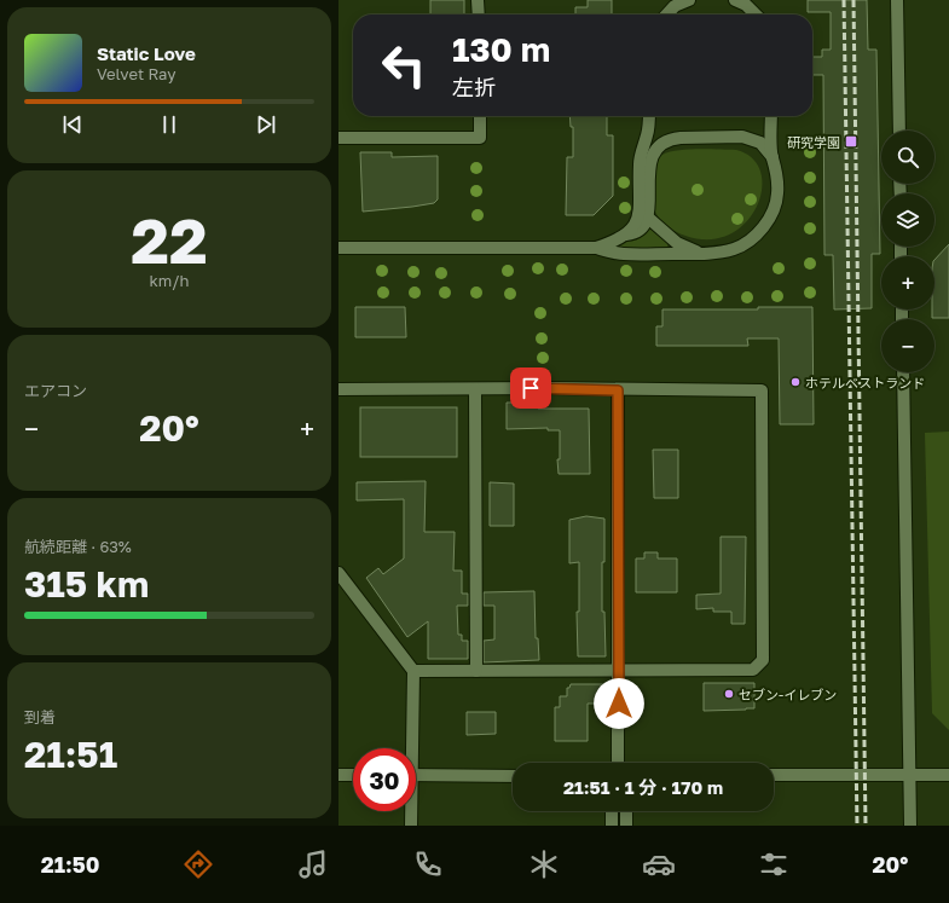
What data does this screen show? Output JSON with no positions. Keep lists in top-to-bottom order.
{
  "places": {
    "transit": ["研究学園"],
    "other": ["ホテルベストランド", "セブン-イレブン"]
  },
  "page": {
    "turn": ["130 m", "左折"],
    "song": ["Static Love", "Velvet Ray"],
    "map_buttons": ["+", "−"],
    "tile": [
      ["22", "km/h"],
      "エアコン",
      ["航続距離 · 63%", "315 km"],
      ["到着", "21:51"]
    ],
    "heat": ["−", "20°", "+"],
    "limit": "30",
    "trip": "21:51 · 1 分 · 170 m",
    "tabs": ["21:50", "20°"]
  }
}
